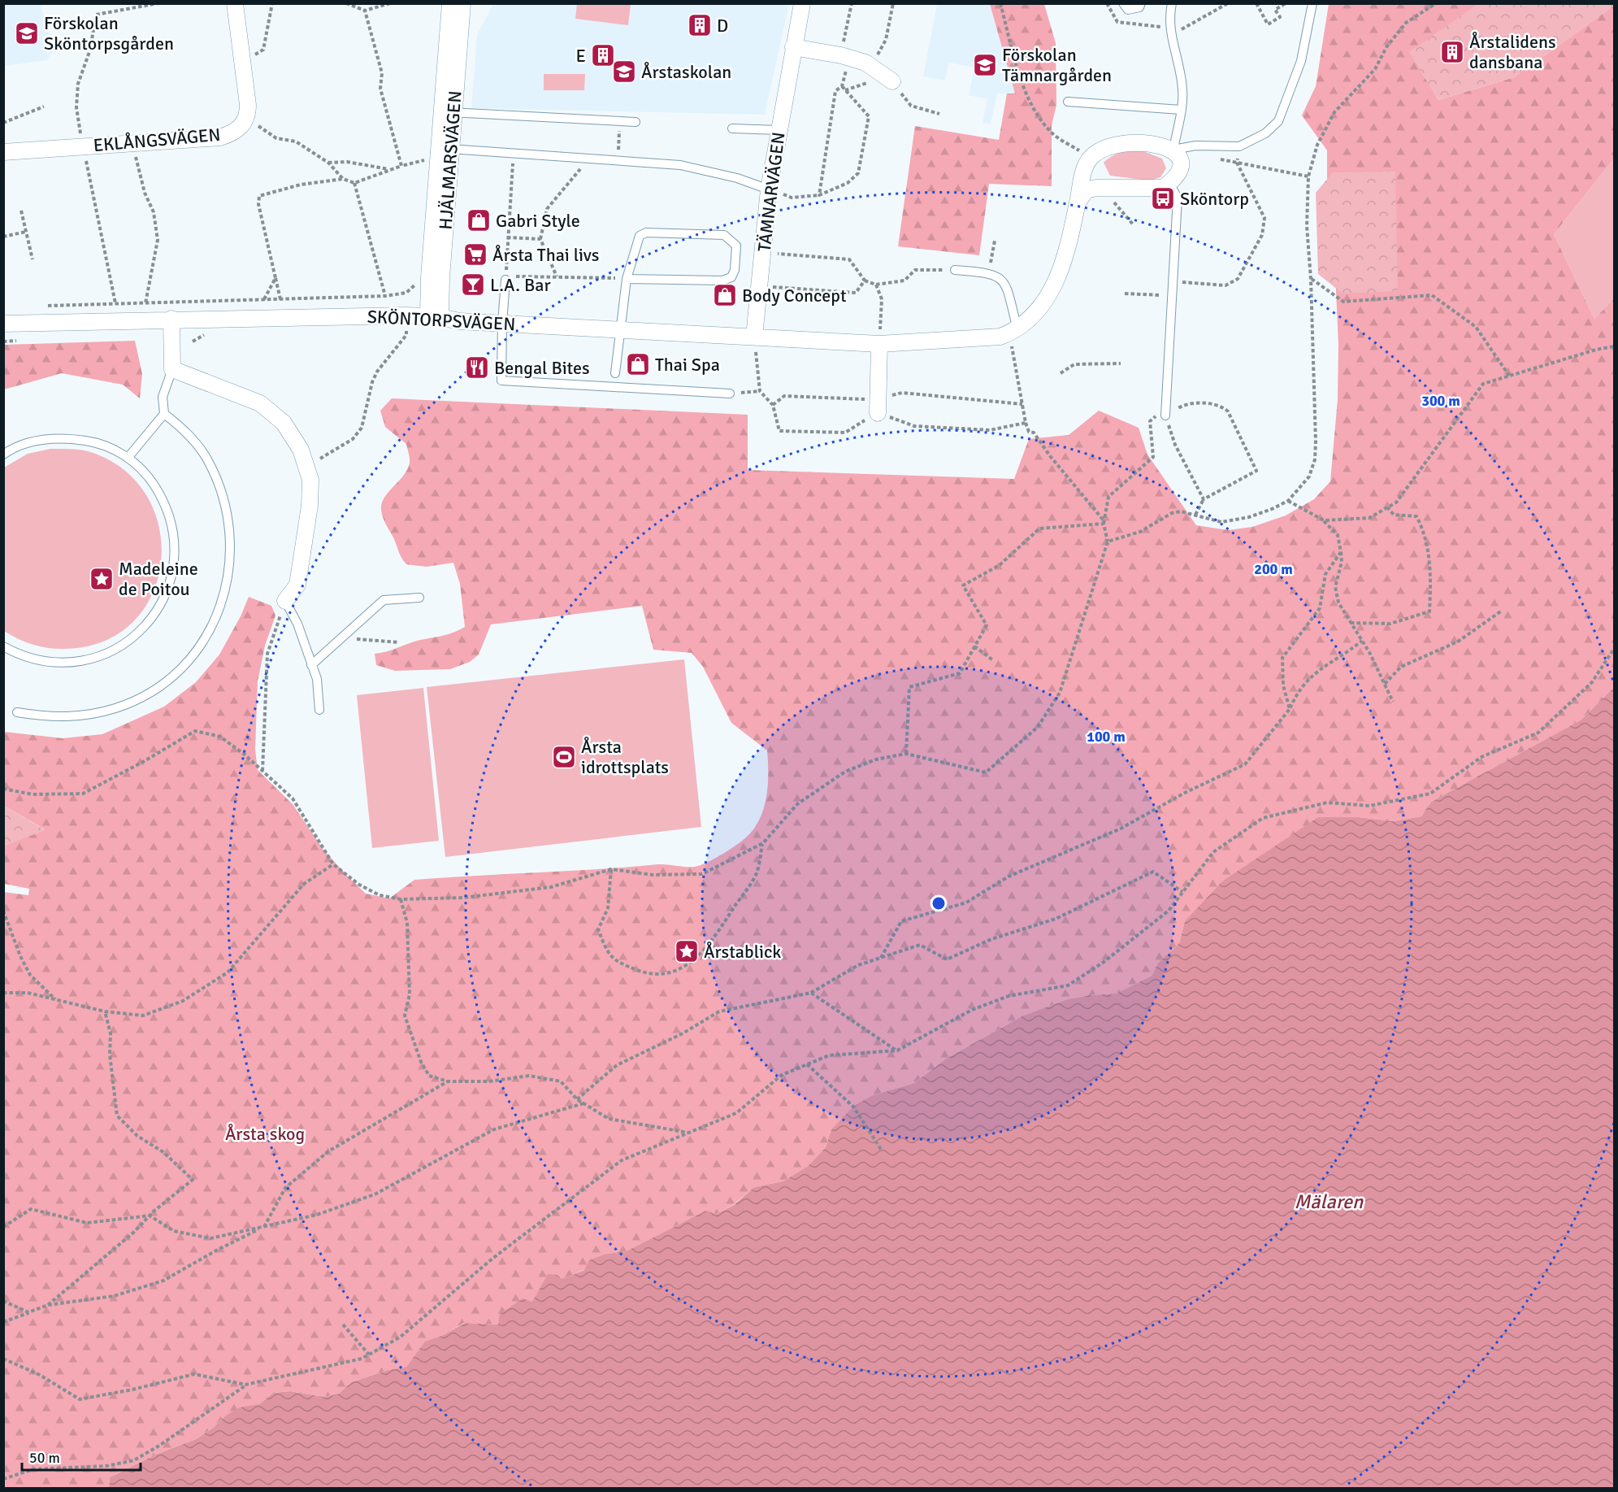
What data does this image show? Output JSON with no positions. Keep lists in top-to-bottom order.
{
  "streets": {
    "street": [
      "EKLÅNGSVÄGEN",
      "HJÄLMARSVÄGEN",
      "TÄMNARVÄGEN",
      "SKÖNTORPSVÄGEN"
    ]
  },
  "crossings": [
    ["HJÄLMARSVÄGEN", "SKÖNTORPSVÄGEN"],
    ["TÄMNARVÄGEN", "SKÖNTORPSVÄGEN"]
  ],
  "water": ["Mälaren"],
  "parks": ["Årsta skog"],
  "places": {
    "building": ["D", "Årstalidens dansbana", "E"],
    "school or university": ["Förskolan Sköntorpsgården", "Förskolan Tämnargården", "Årstaskolan"],
    "bus stop": ["Sköntorp"],
    "shop": ["Gabri Style", "Body Concept", "Thai Spa"],
    "supermarket": ["Årsta Thai livs"],
    "bar": ["L.A. Bar"],
    "restaurant": ["Bengal Bites"],
    "place": ["Madeleine de Poitou", "Årstablick"],
    "sports": ["Årsta idrottsplats"]
  },
  "scale_bar": "50 m",
  "rings": ["300 m", "200 m", "100 m"]
}
